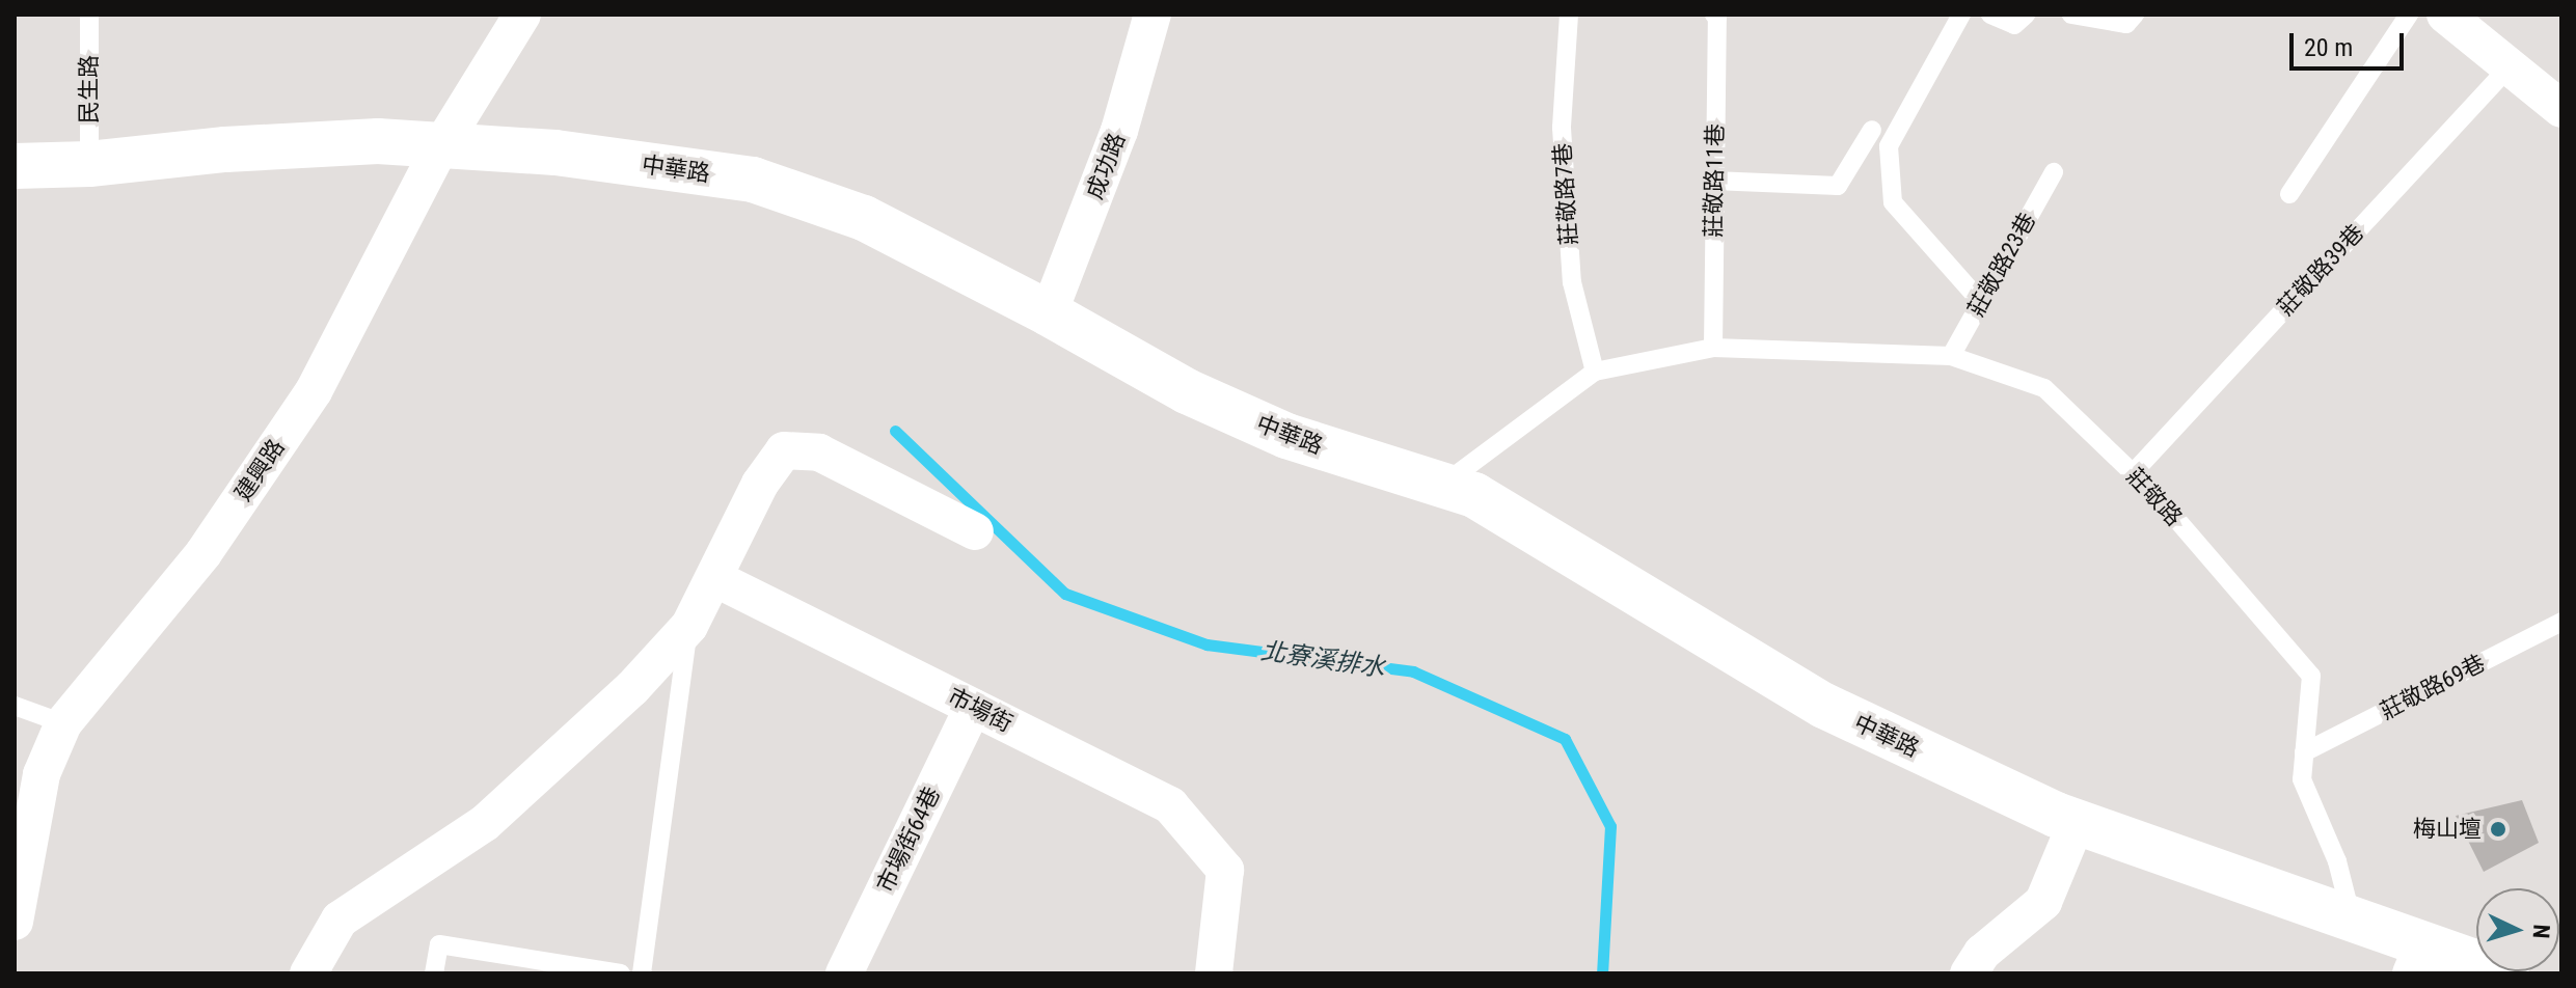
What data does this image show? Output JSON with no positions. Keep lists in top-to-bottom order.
{
  "streets": {
    "street": [
      "成功路",
      "中華路",
      "建興路",
      "市場街",
      "市場街64巷"
    ],
    "lane": [
      "民生路",
      "莊敬路11巷",
      "莊敬路7巷",
      "莊敬路23巷",
      "莊敬路39巷",
      "莊敬路",
      "莊敬路69巷"
    ]
  },
  "crossings": [
    ["民生路", "中華路"],
    ["成功路", "中華路"],
    ["中華路", "建興路"],
    ["中華路", "莊敬路"],
    ["莊敬路11巷", "莊敬路"],
    ["莊敬路7巷", "莊敬路"],
    ["莊敬路23巷", "莊敬路"],
    ["莊敬路39巷", "莊敬路"],
    ["莊敬路", "莊敬路69巷"],
    ["市場街", "市場街64巷"]
  ],
  "water": ["北寮溪排水"],
  "places": ["梅山壇"],
  "scale_bar": "20 m",
  "north": "right"
}
